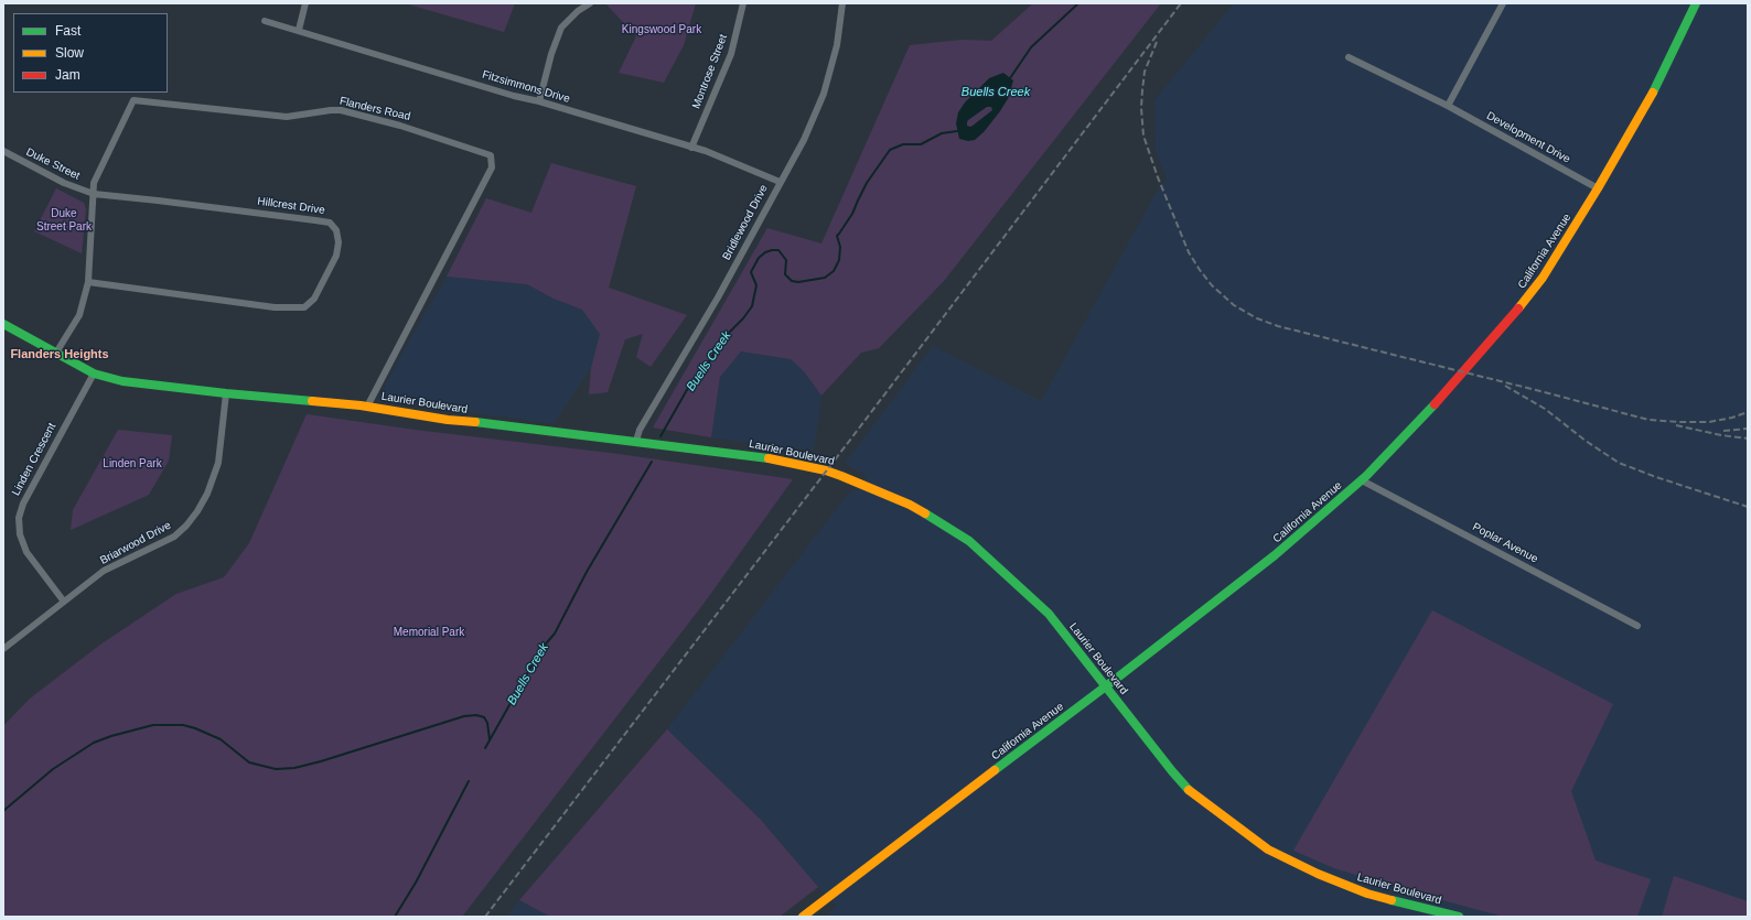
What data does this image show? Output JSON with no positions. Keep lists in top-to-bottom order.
{
  "streets": {
    "street": [
      "Montrose Street",
      "Fitzsimmons Drive",
      "Flanders Road",
      "Development Drive",
      "Duke Street",
      "Hillcrest Drive",
      "Bridlewood Drive",
      "California Avenue",
      "Laurier Boulevard",
      "Linden Crescent",
      "Briarwood Drive",
      "Poplar Avenue"
    ]
  },
  "crossings": [
    ["Montrose Street", "Fitzsimmons Drive"],
    ["Fitzsimmons Drive", "Bridlewood Drive"],
    ["Flanders Road", "Duke Street"],
    ["Flanders Road", "Hillcrest Drive"],
    ["Flanders Road", "Laurier Boulevard"],
    ["Development Drive", "California Avenue"],
    ["Duke Street", "Hillcrest Drive"],
    ["Bridlewood Drive", "Laurier Boulevard"],
    ["California Avenue", "Laurier Boulevard"],
    ["California Avenue", "Poplar Avenue"],
    ["Laurier Boulevard", "Linden Crescent"],
    ["Laurier Boulevard", "Briarwood Drive"],
    ["Linden Crescent", "Briarwood Drive"]
  ],
  "districts": ["Flanders Heights"],
  "water": ["Buells Creek"],
  "parks": [
    "Kingswood Park",
    "Duke Street Park",
    "Linden Park",
    "Memorial Park"
  ],
  "legend": ["Fast", "Slow", "Jam"]
}
